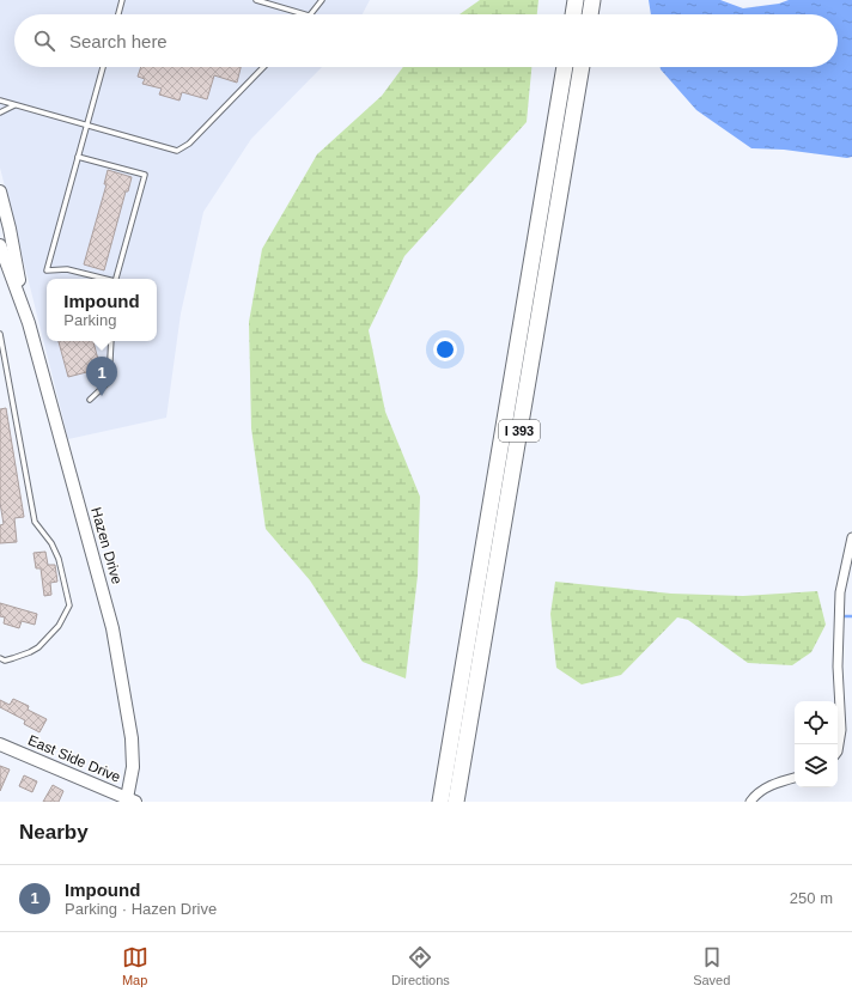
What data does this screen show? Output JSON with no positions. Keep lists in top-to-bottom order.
{
  "streets": {
    "highway": ["I 393"],
    "street": ["Hazen Drive", "East Side Drive"]
  },
  "crossings": [
    ["Hazen Drive", "East Side Drive"]
  ],
  "page": {
    "search": "Search here",
    "popup": ["Impound", "Parking"],
    "pins": "1",
    "heading": "Nearby",
    "list": [
      {
        "mark": "1",
        "name": "Impound",
        "note": "Parking · Hazen Drive",
        "value": "250 m"
      }
    ],
    "nav": ["Map", "Directions", "Saved"]
  }
}
